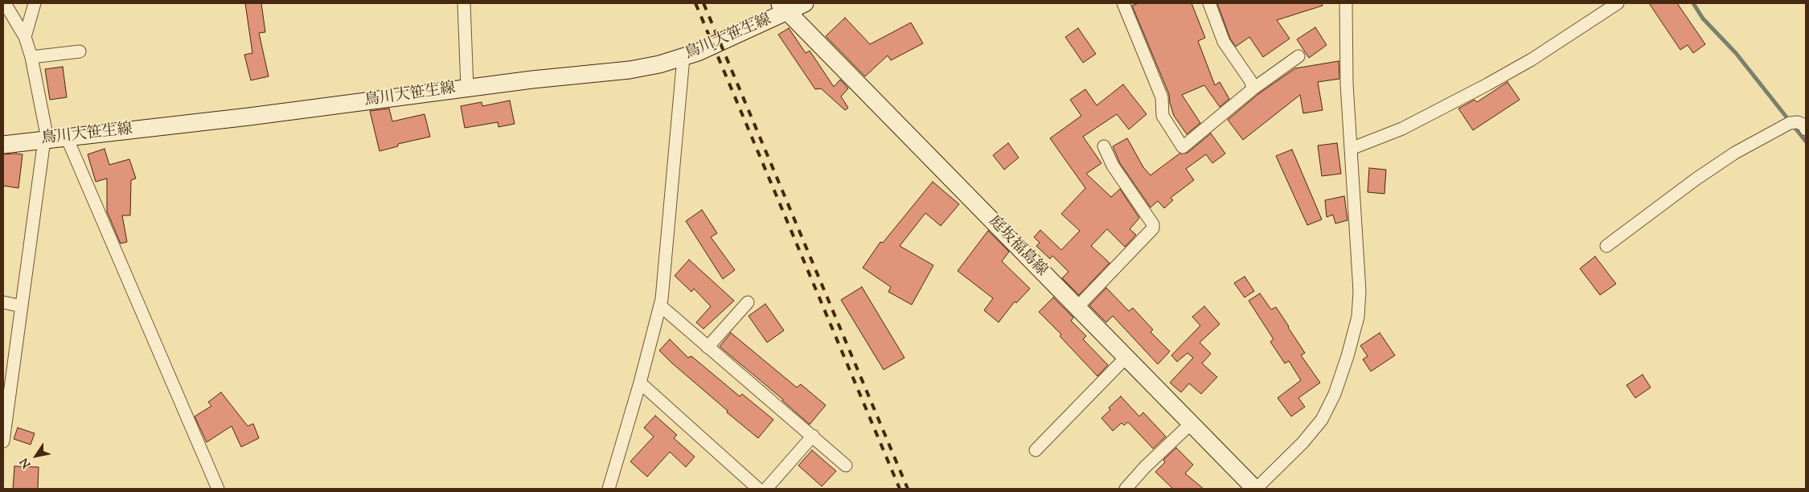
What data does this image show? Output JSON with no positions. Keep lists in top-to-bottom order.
{
  "streets": {
    "street": ["鳥川大笹生線", "庭坂福島線"]
  },
  "crossings": [
    ["鳥川大笹生線", "庭坂福島線"]
  ],
  "north": "bottom left"
}
